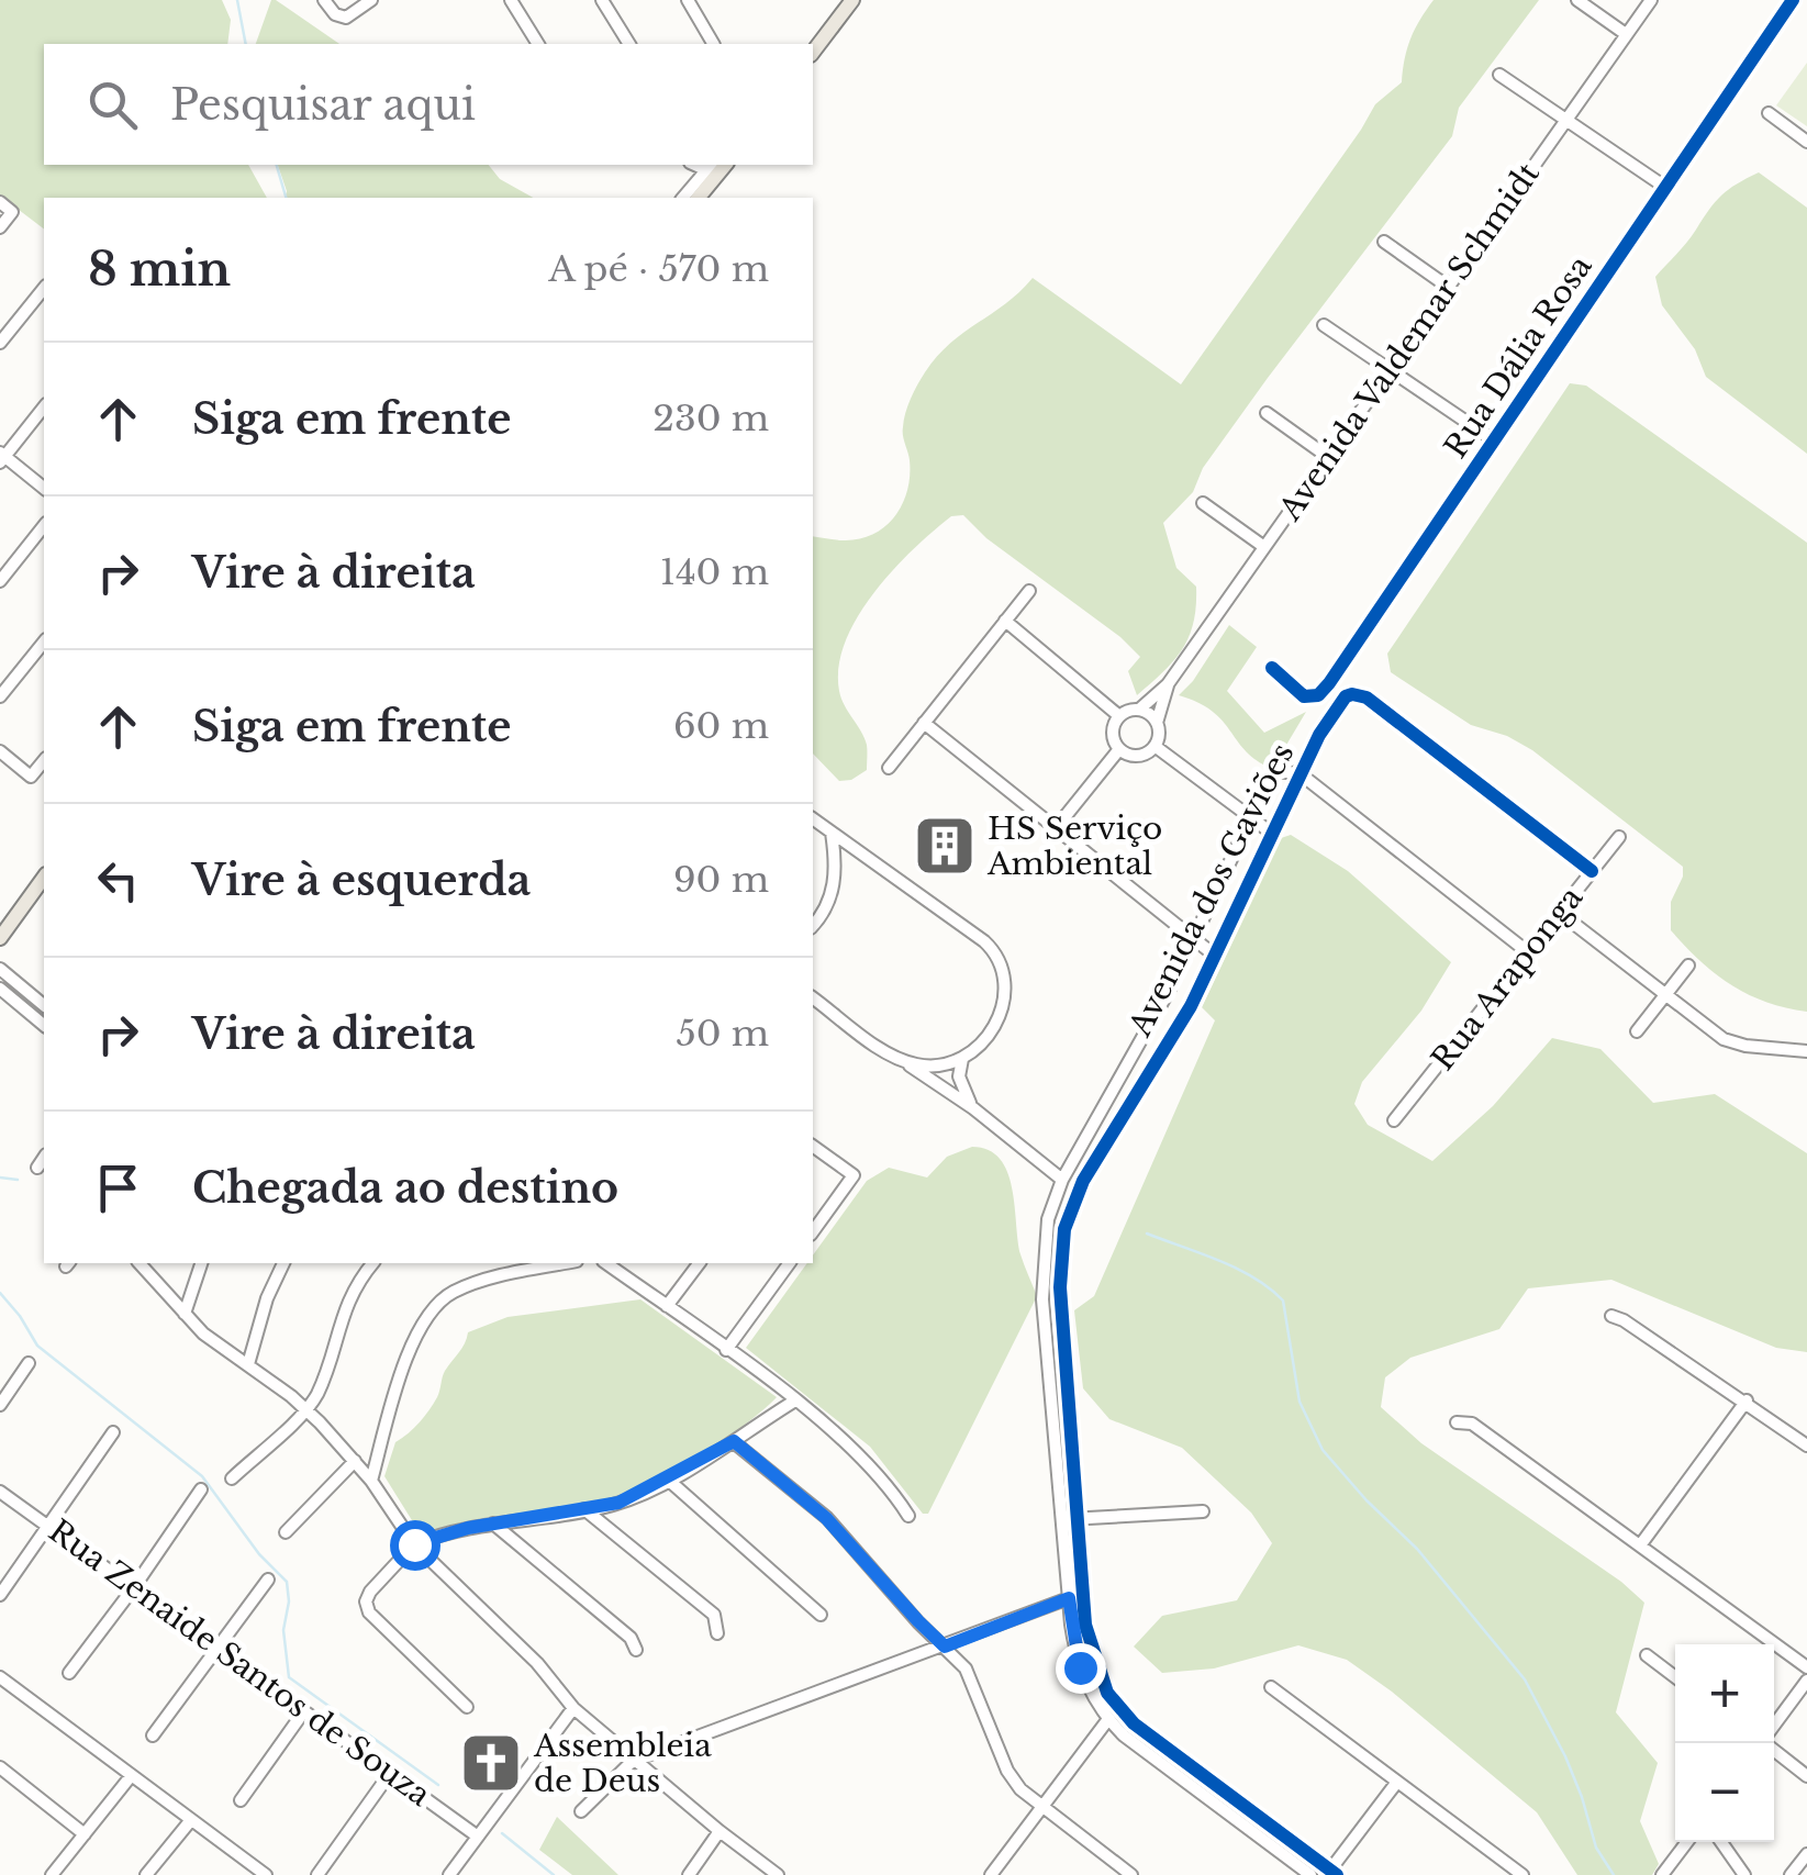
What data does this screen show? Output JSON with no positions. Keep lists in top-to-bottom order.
{
  "streets": {
    "street": [
      "Avenida Valdemar Schmidt",
      "Rua Dália Rosa",
      "Avenida dos Gaviões",
      "Rua Araponga",
      "Rua Zenaide Santos de Souza"
    ]
  },
  "crossings": [
    ["Avenida dos Gaviões", "Rua Araponga"]
  ],
  "places": {
    "building": ["HS Serviço Ambiental"],
    "church": ["Assembleia de Deus"]
  },
  "page": {
    "search": "Pesquisar aqui",
    "heading": ["8 min", "A pé · 570 m"],
    "list": [
      ["Siga em frente", "230 m"],
      ["Vire à direita", "140 m"],
      ["Siga em frente", "60 m"],
      ["Vire à esquerda", "90 m"],
      ["Vire à direita", "50 m"],
      "Chegada ao destino"
    ],
    "map_buttons": ["+", "−"]
  }
}
